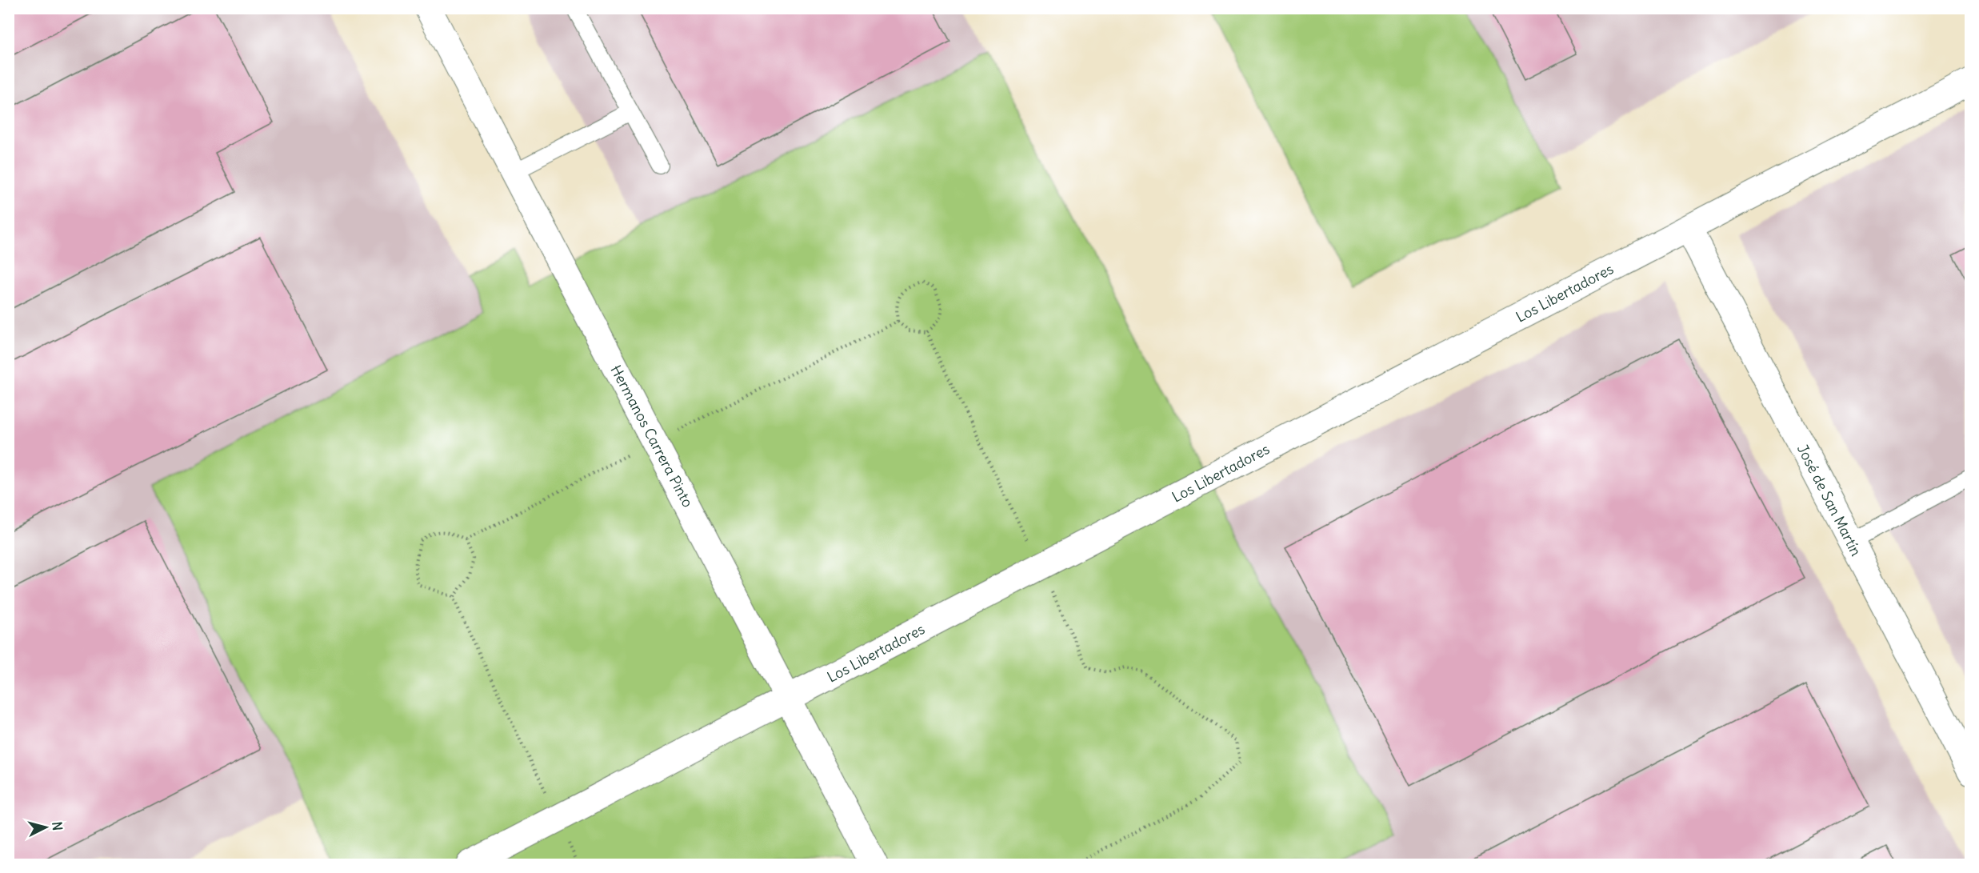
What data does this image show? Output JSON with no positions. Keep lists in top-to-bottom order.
{
  "streets": {
    "street": ["Los Libertadores", "Hermanos Carrera Pinto", "José de San Martín"]
  },
  "crossings": [
    ["Los Libertadores", "Hermanos Carrera Pinto"],
    ["Los Libertadores", "José de San Martín"]
  ],
  "north": "right"
}
